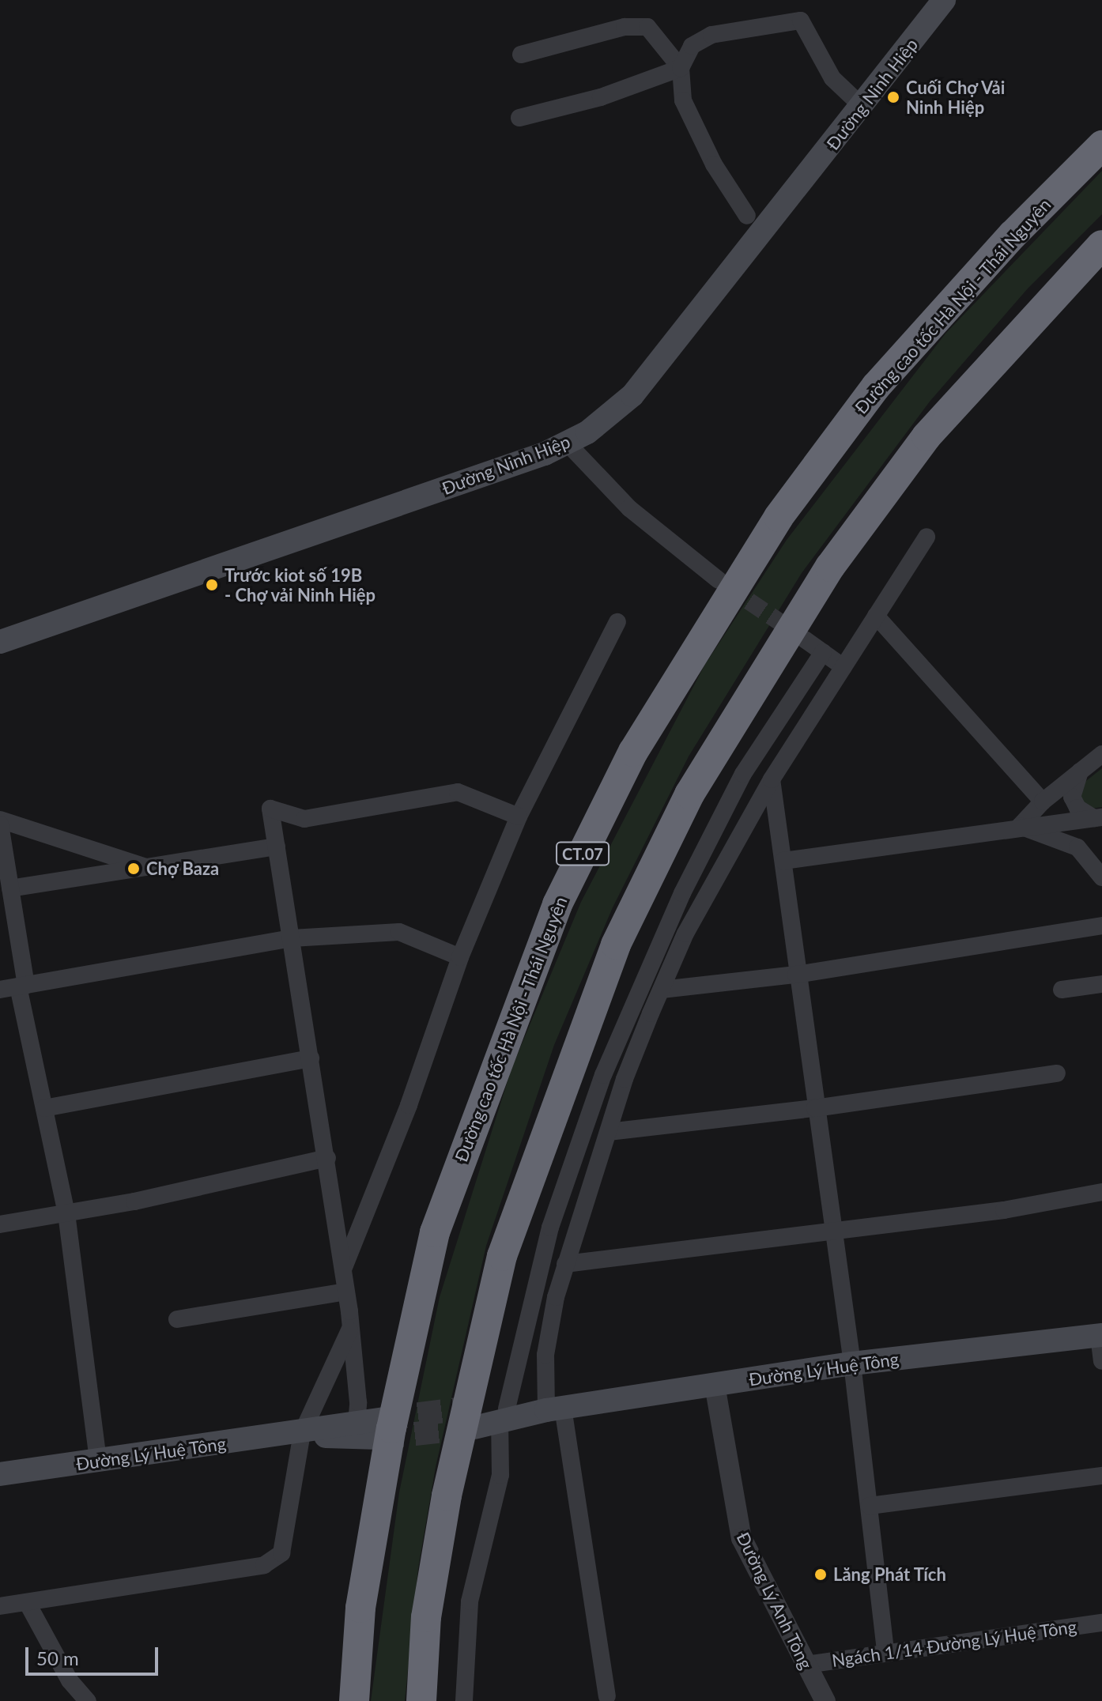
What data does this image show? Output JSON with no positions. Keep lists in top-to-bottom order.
{
  "streets": {
    "highway": ["Đường cao tốc Hà Nội - Thái Nguyên", "CT.07"],
    "main road": ["Đường Ninh Hiệp", "Đường Lý Huệ Tông"],
    "street": ["Đường Lý Anh Tông", "Ngách 1/14 Đường Lý Huệ Tông"]
  },
  "crossings": [
    ["Đường Lý Huệ Tông", "Đường Lý Anh Tông"],
    ["Đường Lý Anh Tông", "Ngách 1/14 Đường Lý Huệ Tông"]
  ],
  "places": [
    "Cuối Chợ Vải Ninh Hiệp",
    "Trước kiot số 19B - Chợ vải Ninh Hiệp",
    "Chợ Baza",
    "Lăng Phát Tích"
  ],
  "scale_bar": "50 m"
}
